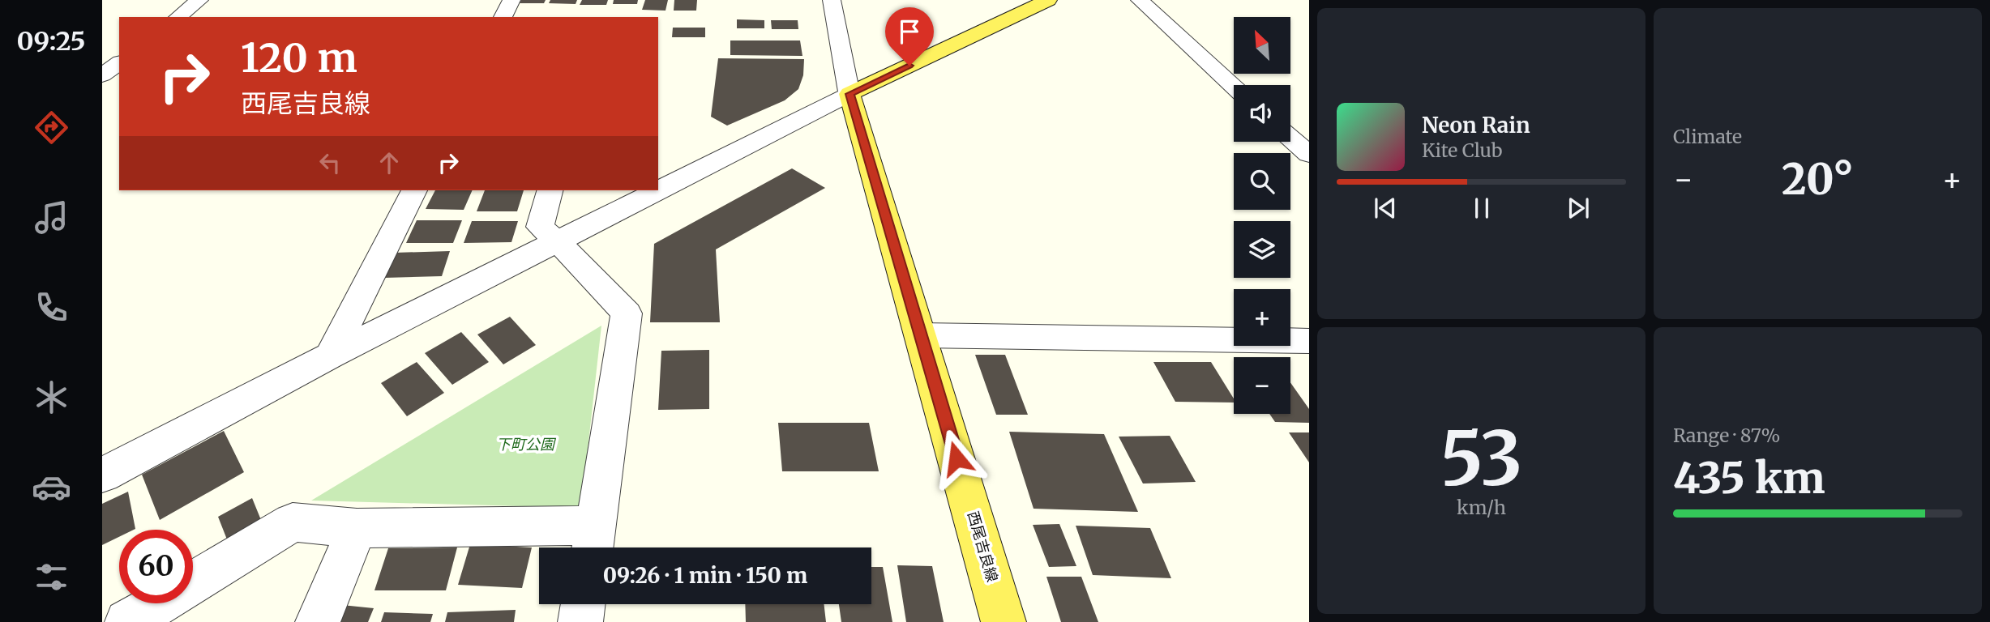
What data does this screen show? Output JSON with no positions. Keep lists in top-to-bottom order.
{
  "streets": {
    "main road": ["西尾吉良線"]
  },
  "parks": ["下町公園"],
  "north": "top left",
  "page": {
    "tabs": "09:25",
    "tile": [
      "Climate",
      ["53", "km/h"],
      ["Range · 87%", "435 km"]
    ],
    "map_buttons": ["+", "−"],
    "turn": ["120 m", "西尾吉良線"],
    "song": ["Neon Rain", "Kite Club"],
    "heat": ["−", "20°", "+"],
    "limit": "60",
    "trip": "09:26 · 1 min · 150 m"
  }
}
